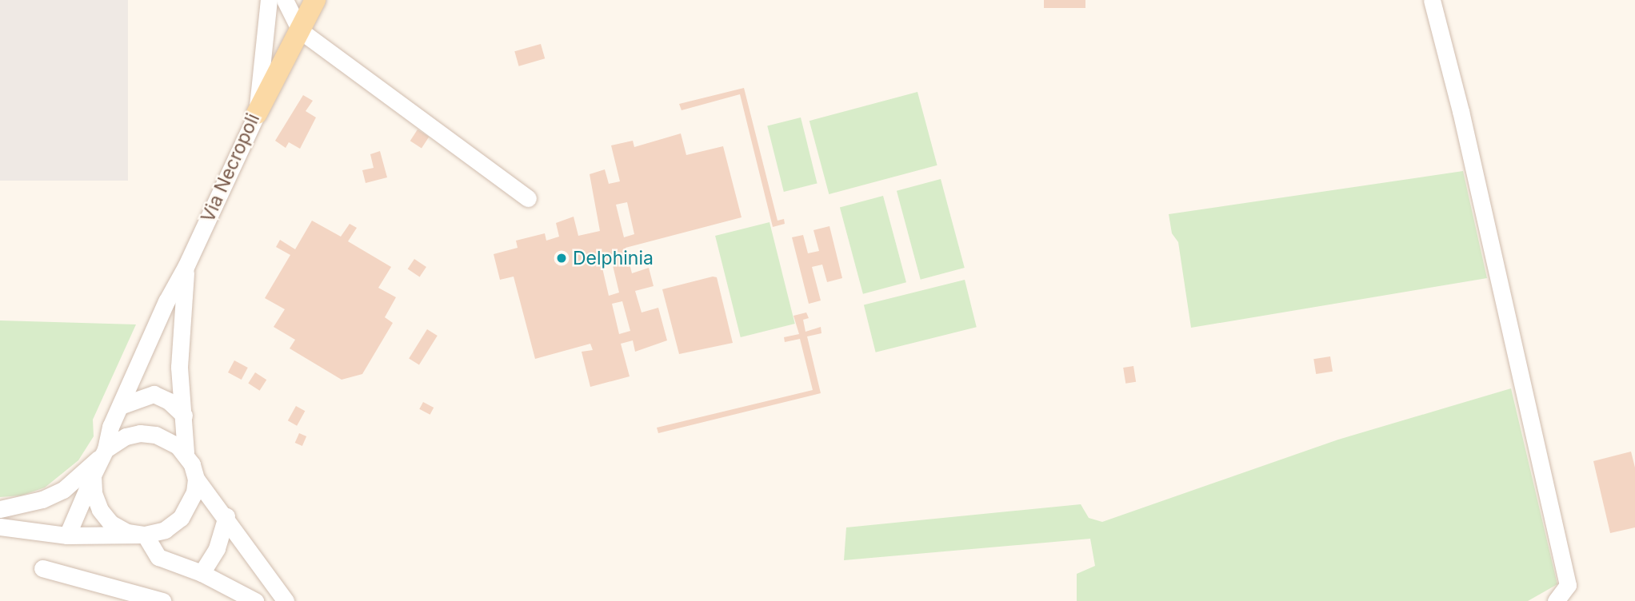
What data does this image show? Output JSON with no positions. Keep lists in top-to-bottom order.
{
  "streets": {
    "street": ["Via Necropoli"]
  },
  "places": ["Delphinia"]
}
